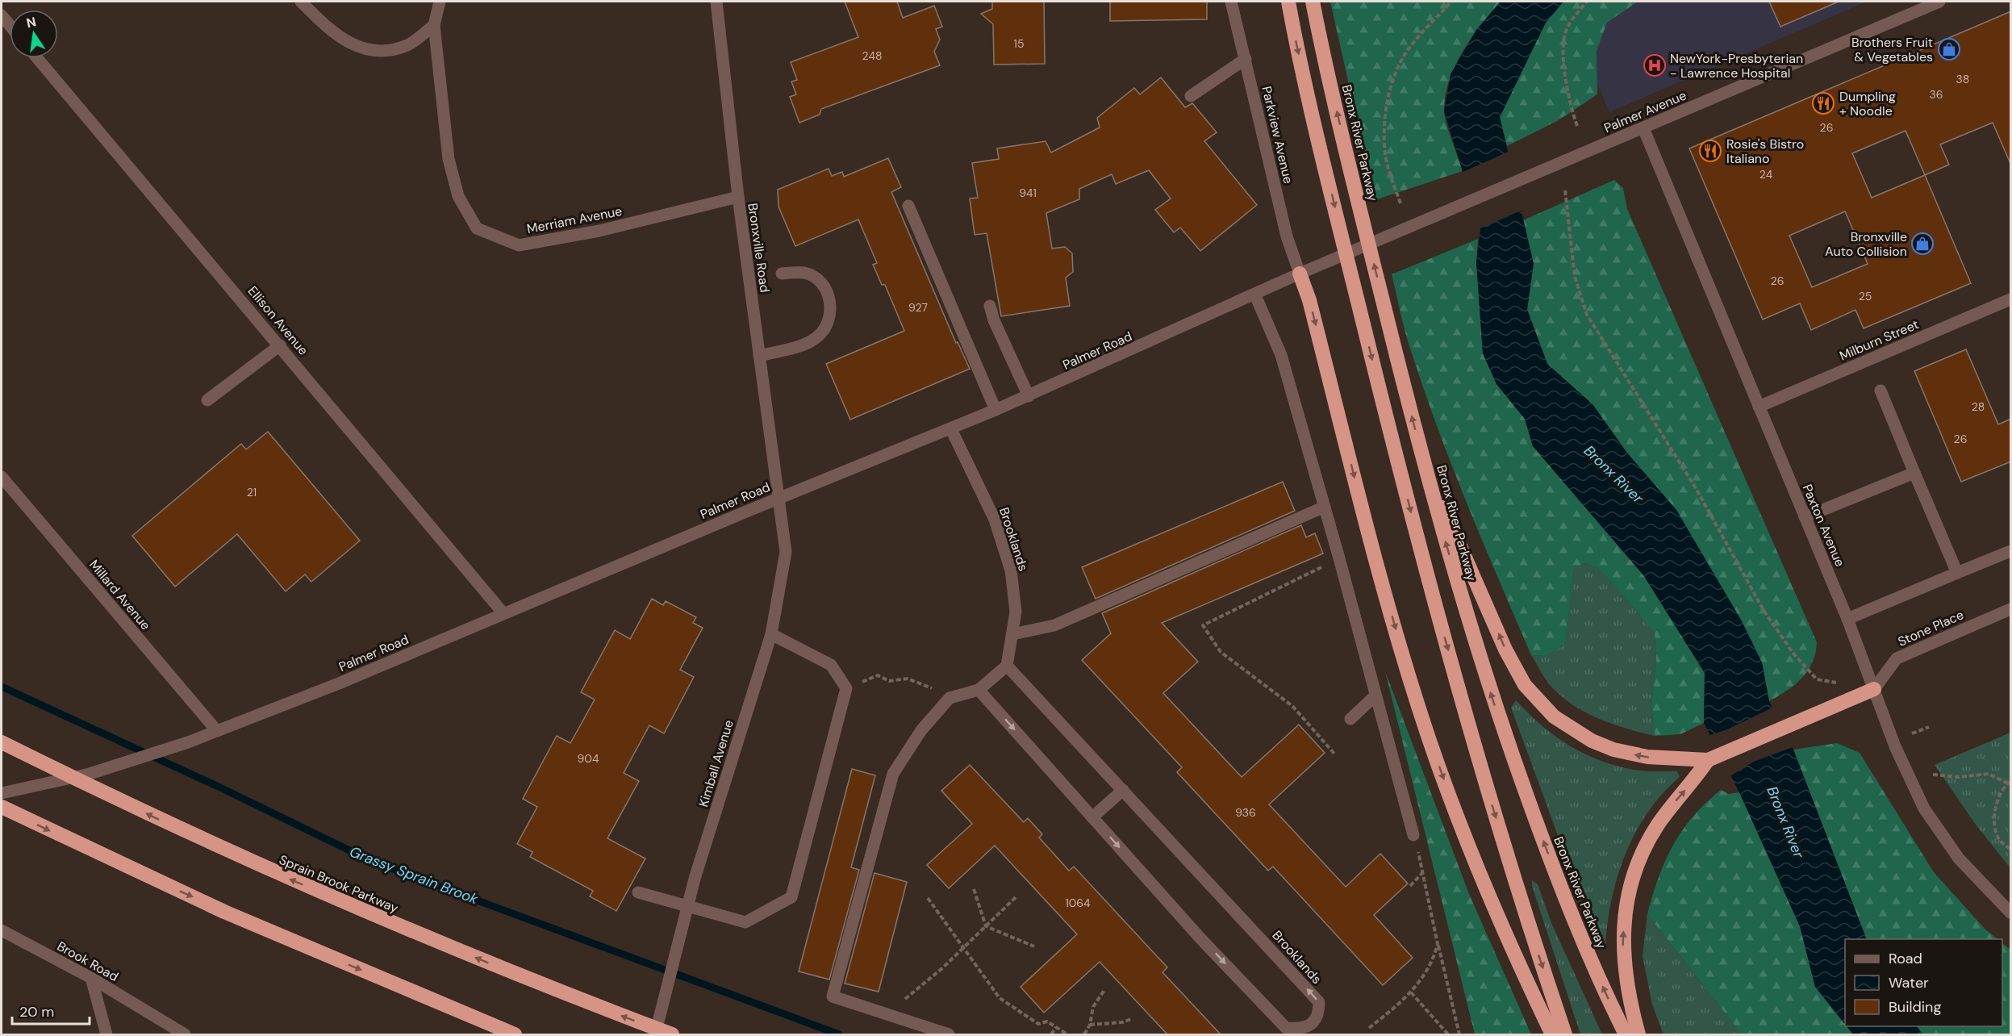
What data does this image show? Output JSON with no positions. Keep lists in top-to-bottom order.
{
  "streets": {
    "highway": ["Bronx River Parkway", "Sprain Brook Parkway"],
    "street": [
      "Palmer Avenue",
      "Parkview Avenue",
      "Merriam Avenue",
      "Bronxville Road",
      "Ellison Avenue",
      "Milburn Street",
      "Palmer Road",
      "Paxton Avenue",
      "Brooklands",
      "Millard Avenue",
      "Stone Place",
      "Kimball Avenue",
      "Brook Road"
    ]
  },
  "crossings": [
    ["Palmer Avenue", "Palmer Road"],
    ["Palmer Avenue", "Paxton Avenue"],
    ["Parkview Avenue", "Palmer Road"],
    ["Merriam Avenue", "Bronxville Road"],
    ["Bronxville Road", "Palmer Road"],
    ["Bronxville Road", "Kimball Avenue"],
    ["Ellison Avenue", "Palmer Road"],
    ["Milburn Street", "Paxton Avenue"],
    ["Palmer Road", "Brooklands"],
    ["Palmer Road", "Millard Avenue"],
    ["Palmer Road", "Kimball Avenue"],
    ["Paxton Avenue", "Stone Place"]
  ],
  "water": ["Bronx River", "Grassy Sprain Brook"],
  "places": {
    "shop": ["Brothers Fruit & Vegetables", "Bronxville Auto Collision"],
    "hospital": ["NewYork-Presbyterian - Lawrence Hospital"],
    "restaurant": ["Dumpling + Noodle", "Rosie's Bistro Italiano"]
  },
  "house_numbers": [
    "15",
    "248",
    "38",
    "36",
    "26",
    "24",
    "941",
    "26",
    "25",
    "927",
    "28",
    "26",
    "21",
    "904",
    "936",
    "1064"
  ],
  "legend": ["Road", "Water", "Building"],
  "scale_bar": "20 m",
  "north": "top"
}
